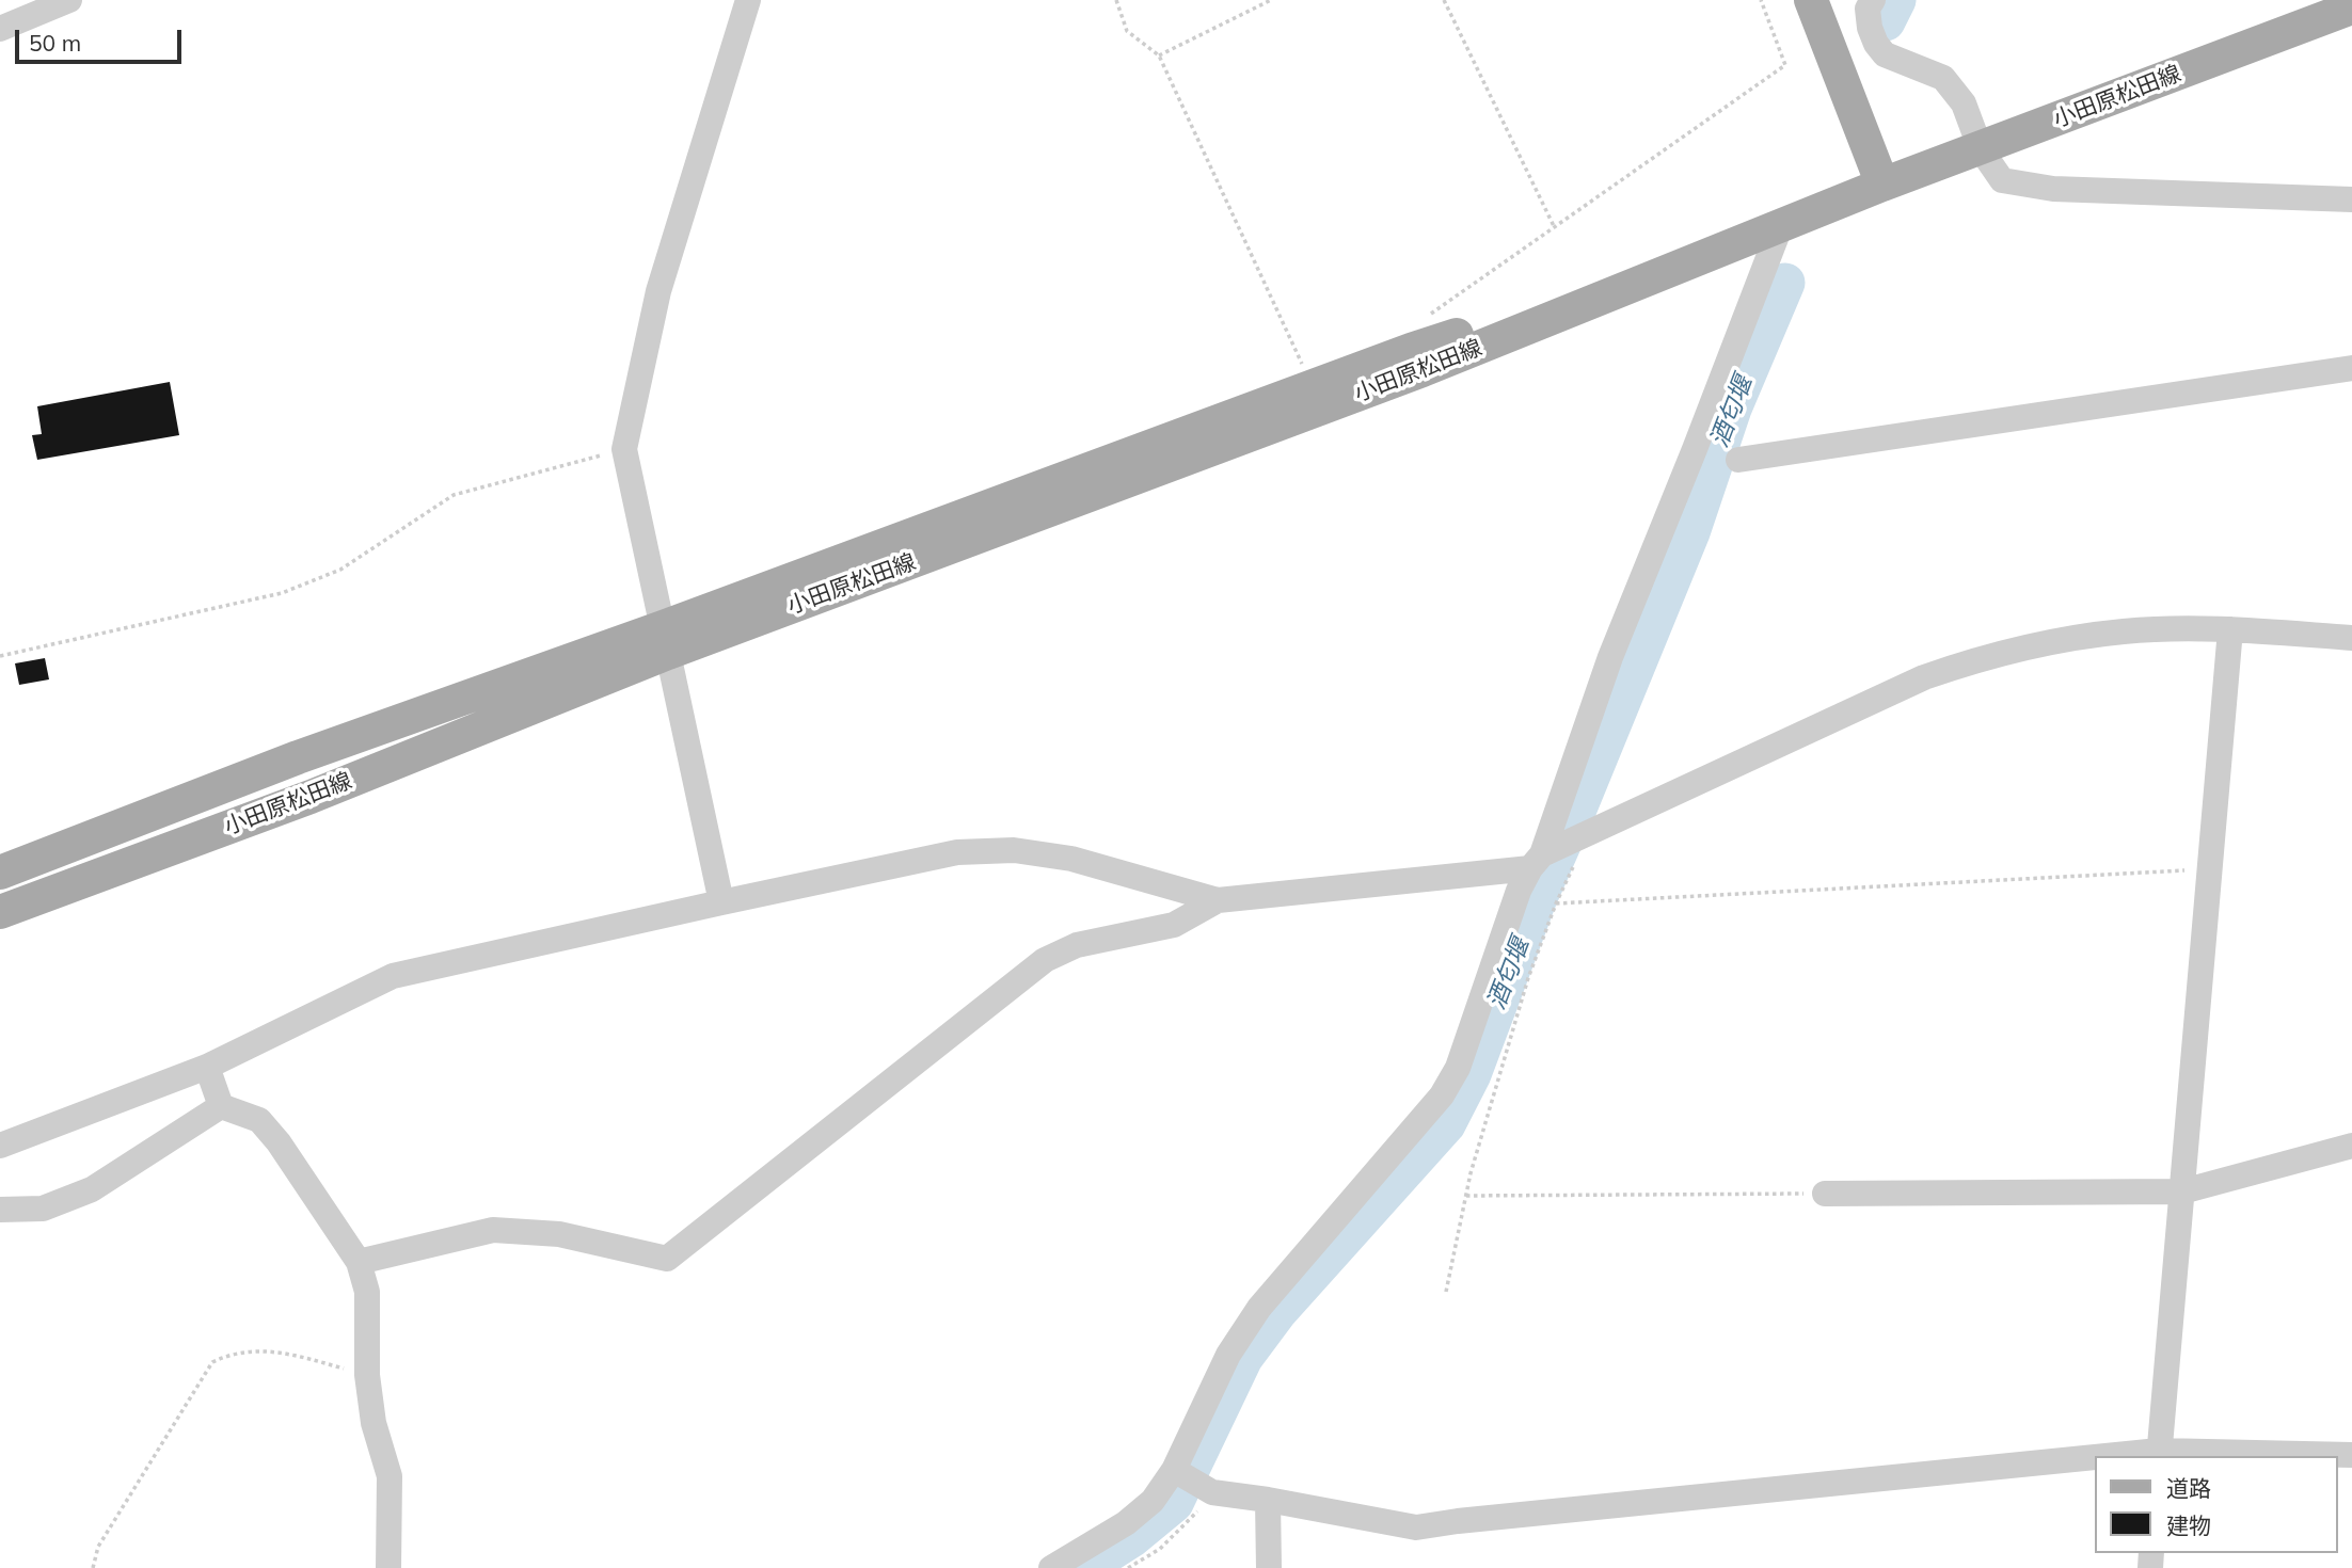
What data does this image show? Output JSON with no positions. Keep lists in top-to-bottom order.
{
  "streets": {
    "main road": ["小田原松田線"]
  },
  "water": ["酒匂堰"],
  "legend": ["道路", "建物"],
  "scale_bar": "50 m"
}
